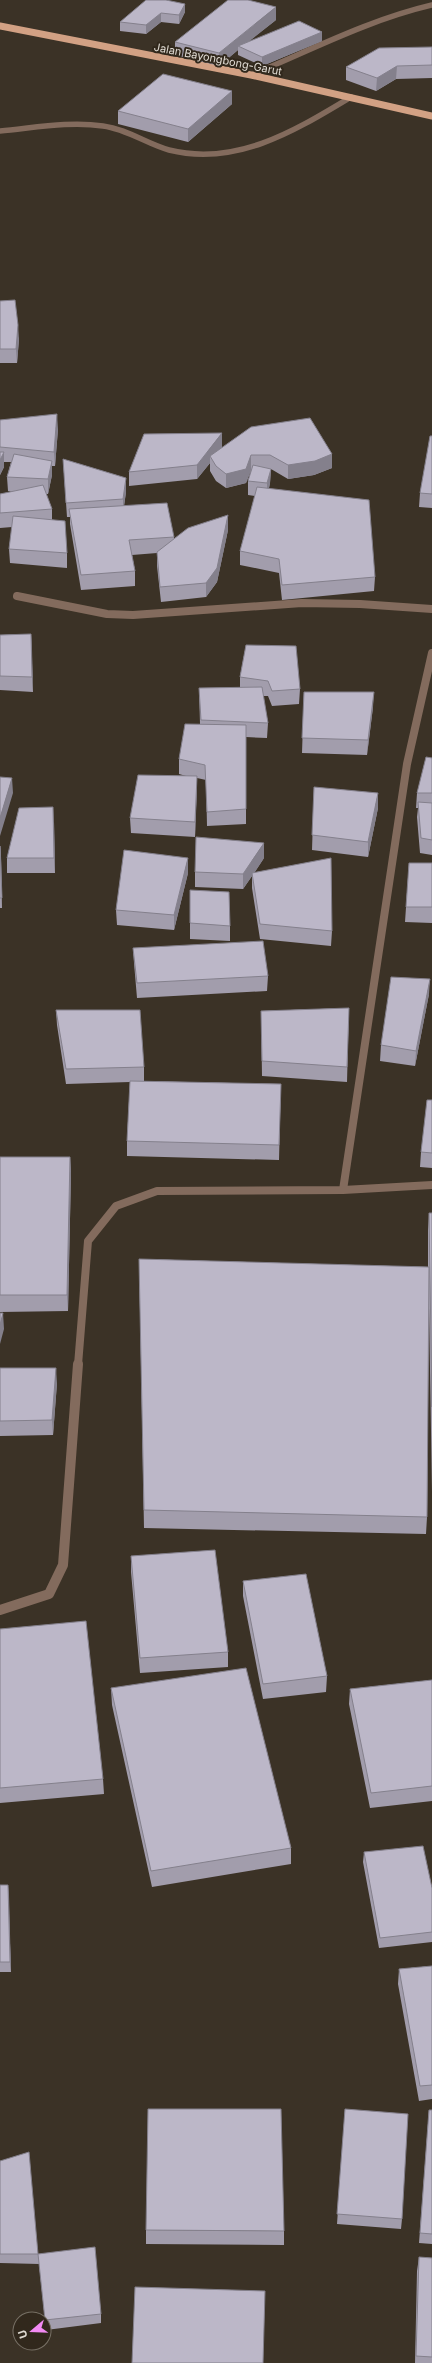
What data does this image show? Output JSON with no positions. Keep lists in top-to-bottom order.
{
  "streets": {
    "main road": ["Jalan Bayongbong-Garut"]
  },
  "north": "left"
}
